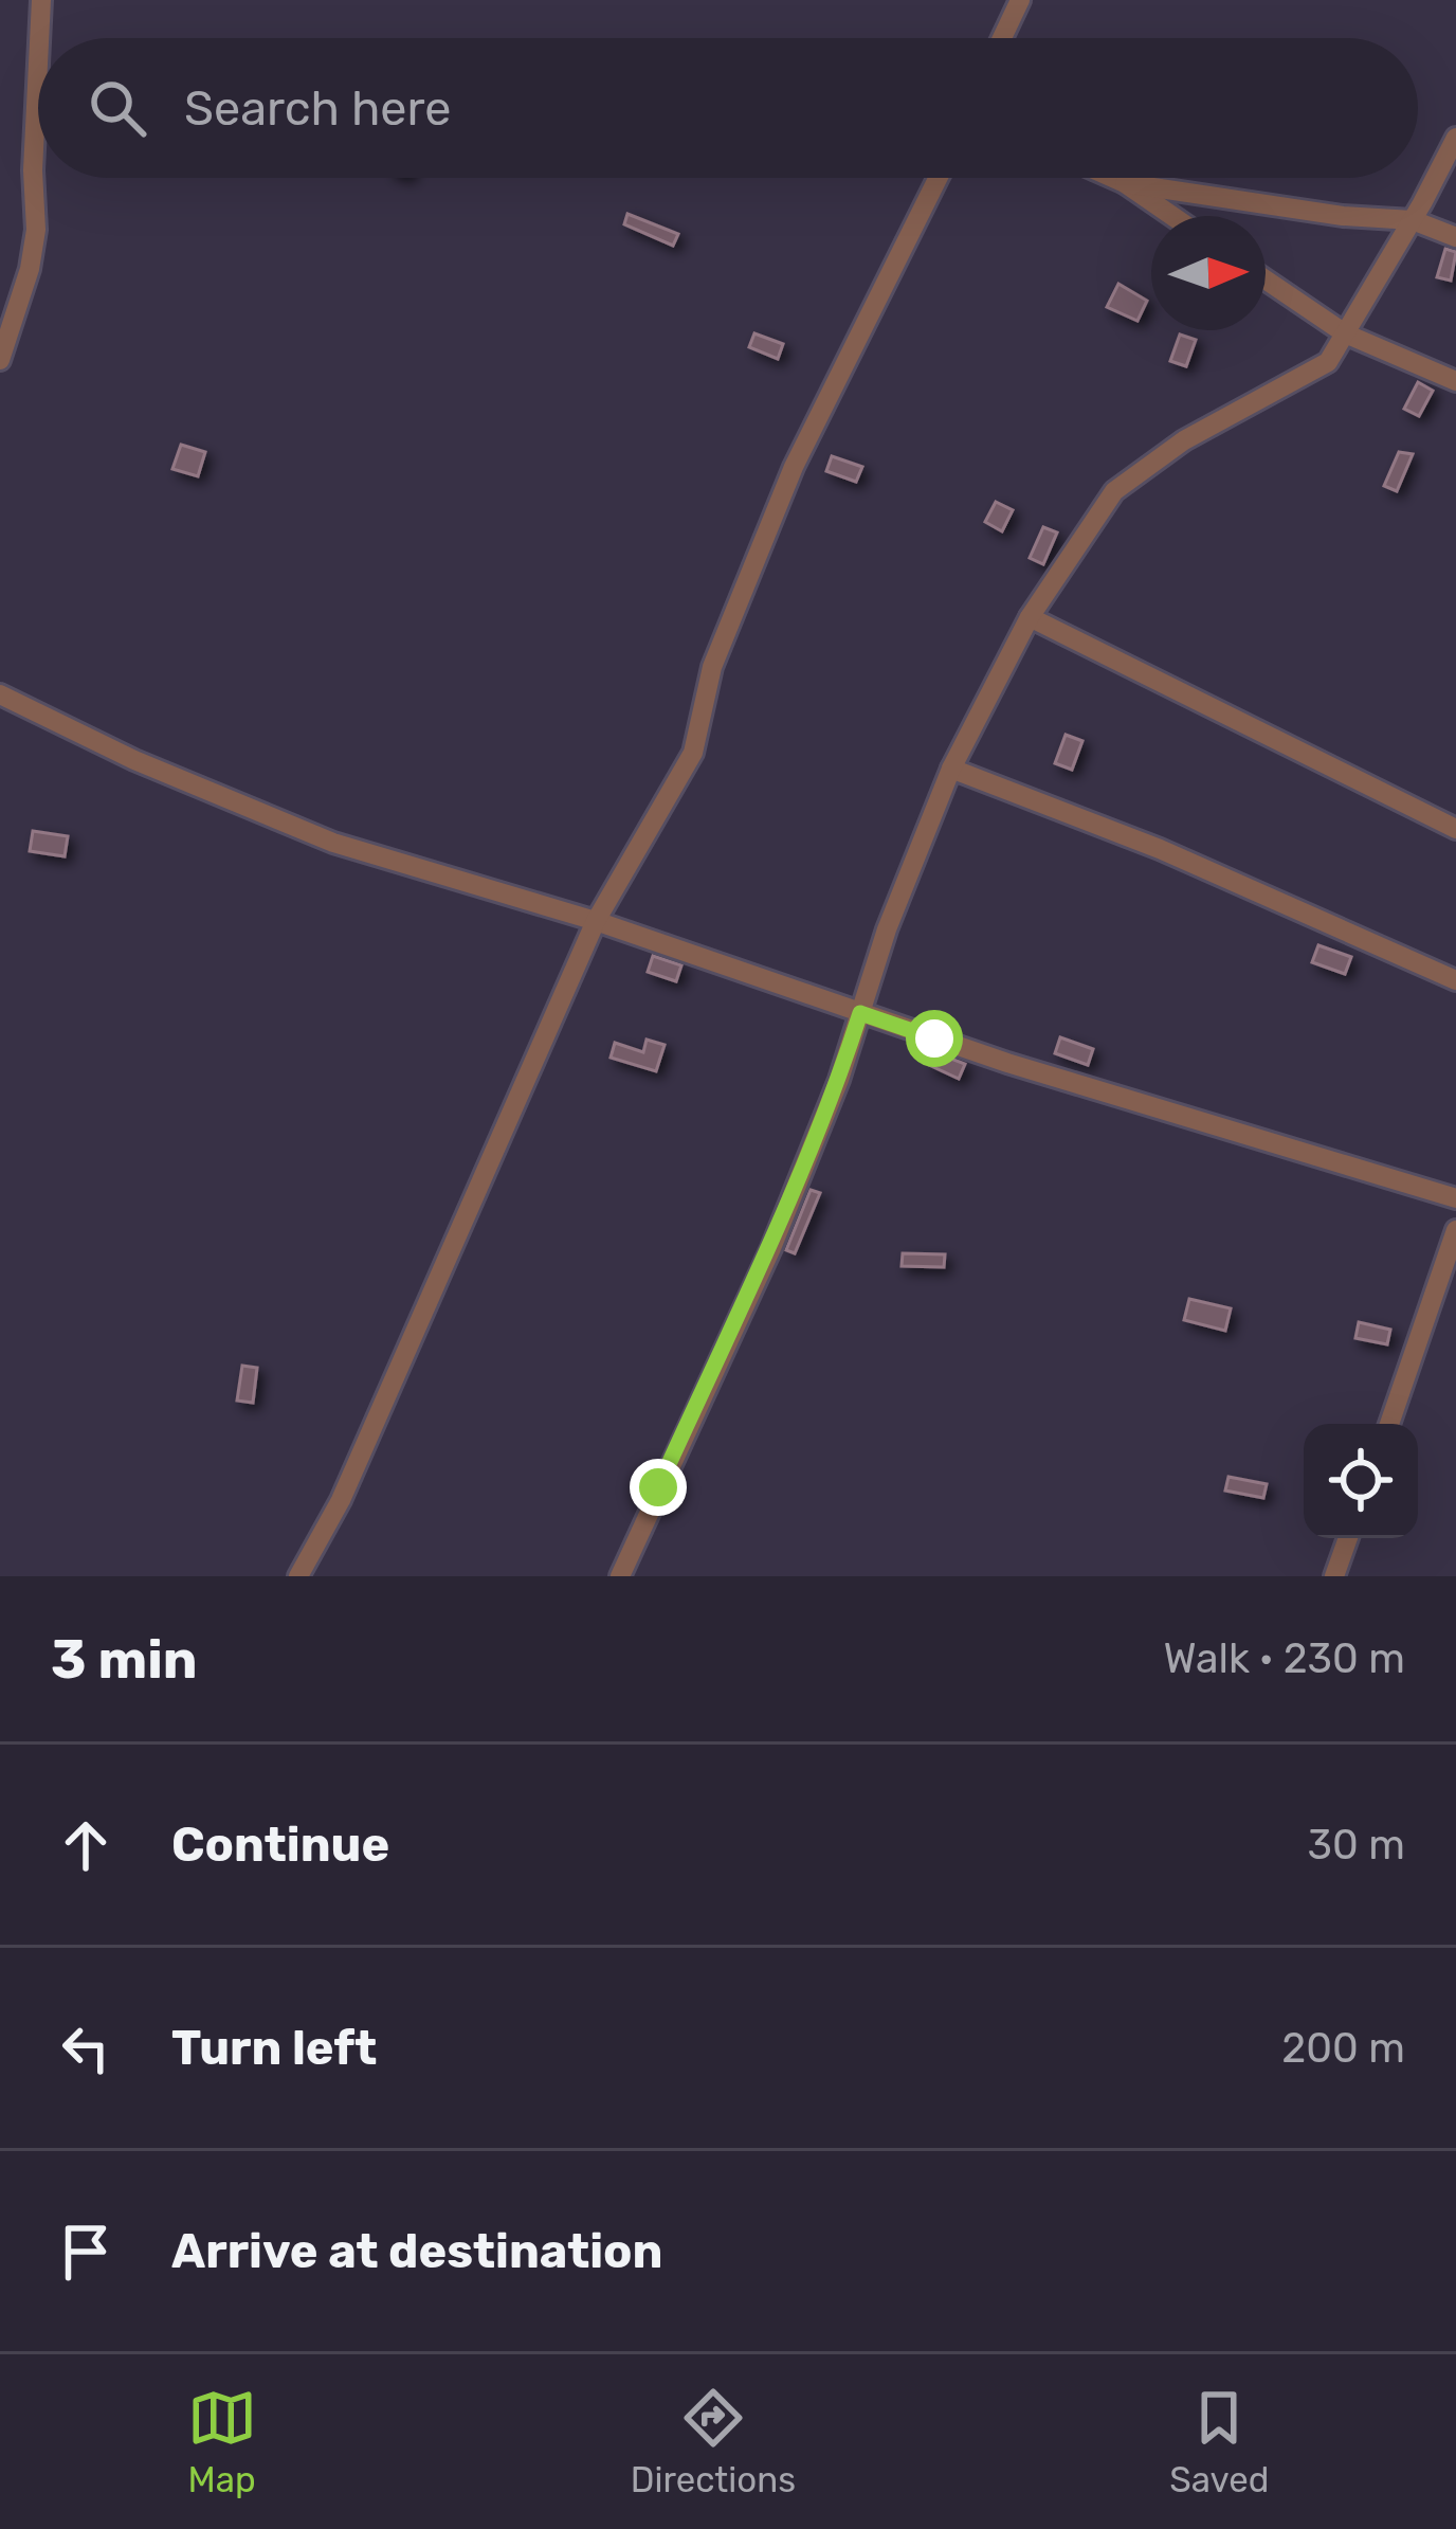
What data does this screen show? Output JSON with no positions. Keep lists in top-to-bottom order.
{
  "north": "right",
  "page": {
    "search": "Search here",
    "heading": ["3 min", "Walk · 230 m"],
    "list": [
      ["Continue", "30 m"],
      ["Turn left", "200 m"],
      "Arrive at destination"
    ],
    "nav": ["Map", "Directions", "Saved"]
  }
}
